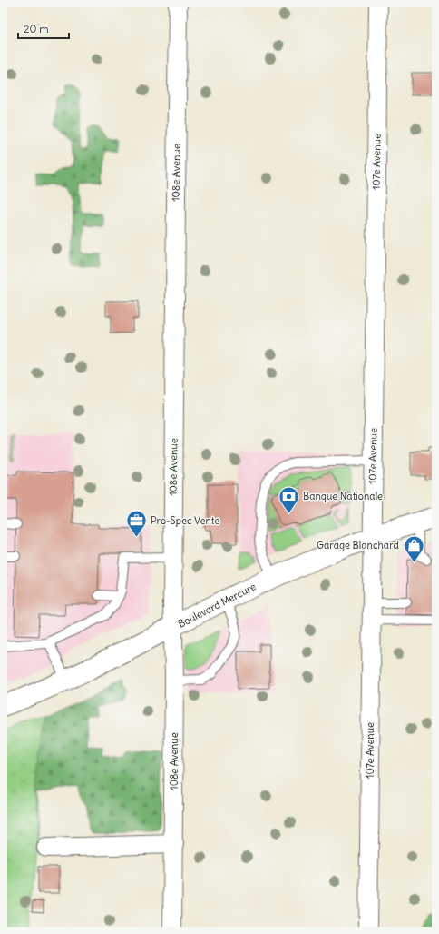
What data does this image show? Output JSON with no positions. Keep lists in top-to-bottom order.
{
  "streets": {
    "street": ["107e Avenue", "108e Avenue", "Boulevard Mercure"]
  },
  "crossings": [
    ["107e Avenue", "Boulevard Mercure"],
    ["108e Avenue", "Boulevard Mercure"]
  ],
  "places": {
    "bank": ["Banque Nationale"],
    "office": ["Pro-Spec Vente"],
    "shop": ["Garage Blanchard"]
  },
  "scale_bar": "20 m"
}
